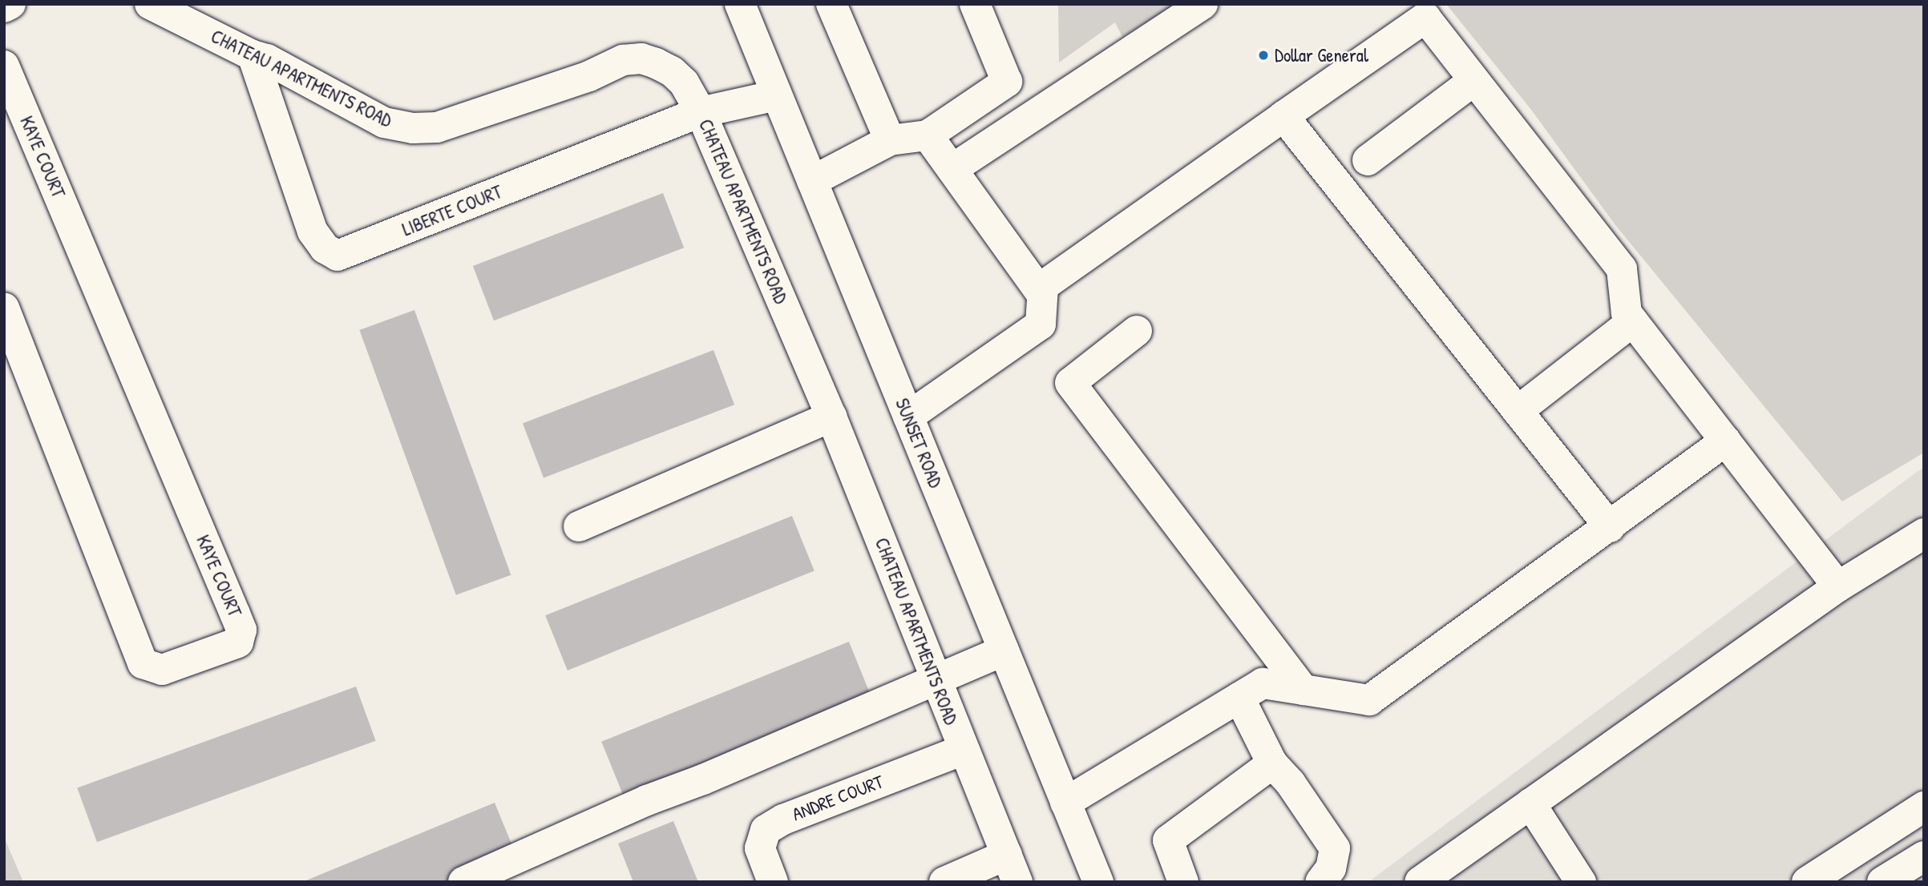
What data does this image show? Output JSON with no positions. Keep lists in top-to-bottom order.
{
  "streets": {
    "street": [
      "CHATEAU APARTMENTS ROAD",
      "KAYE COURT",
      "LIBERTE COURT",
      "SUNSET ROAD",
      "ANDRE COURT"
    ]
  },
  "crossings": [
    ["CHATEAU APARTMENTS ROAD", "LIBERTE COURT"],
    ["CHATEAU APARTMENTS ROAD", "ANDRE COURT"],
    ["LIBERTE COURT", "SUNSET ROAD"]
  ],
  "places": ["Dollar General"]
}
